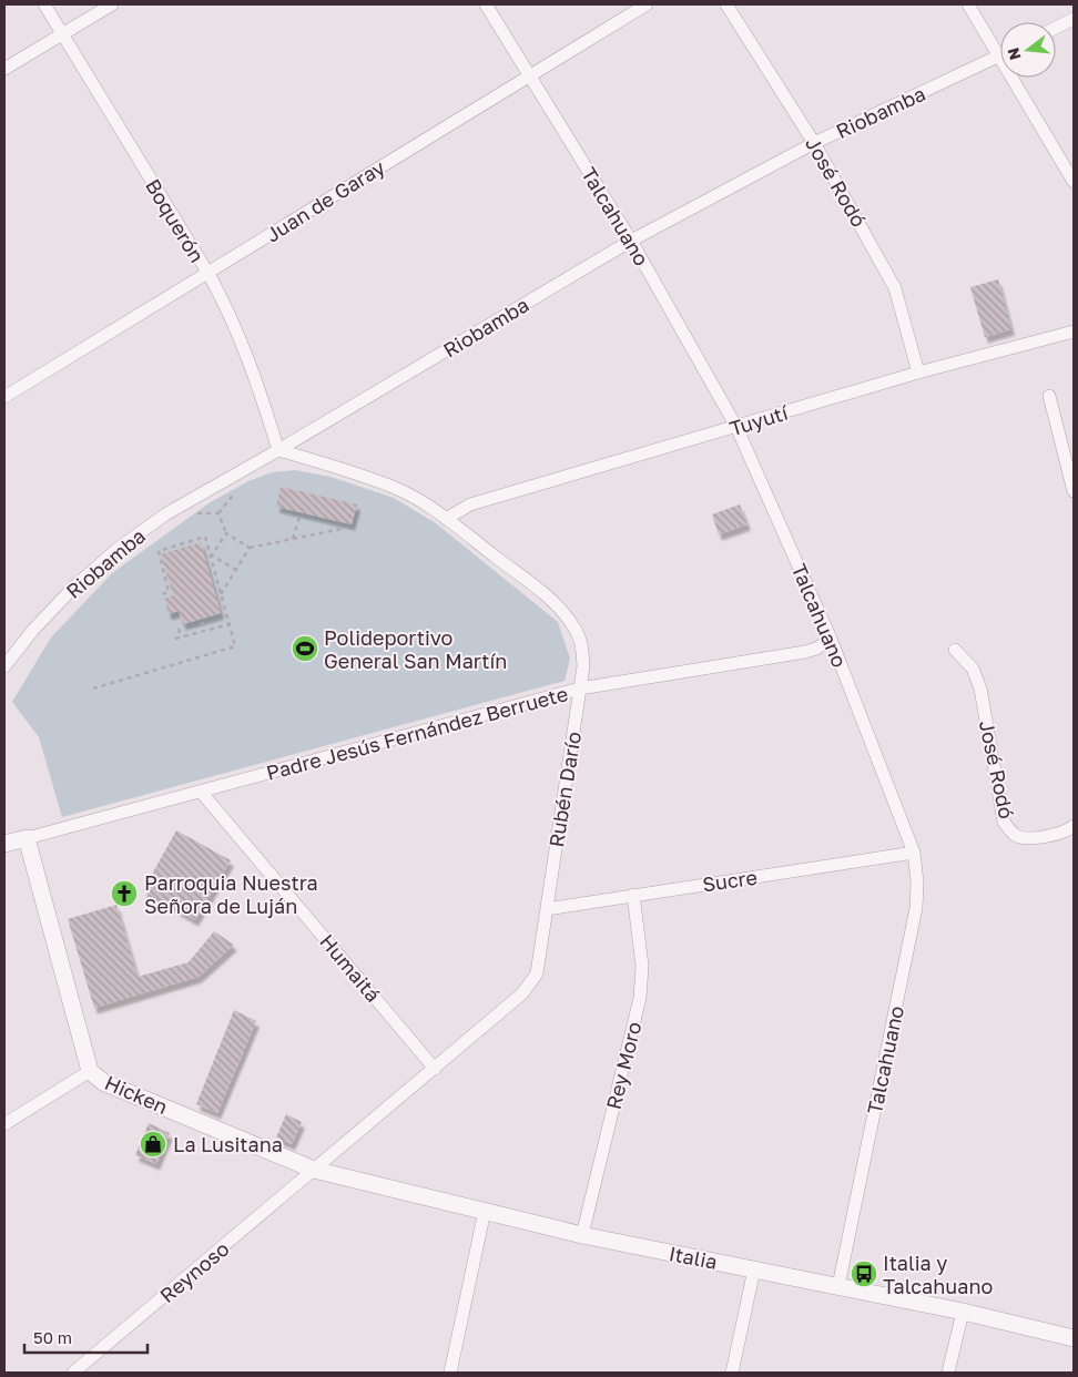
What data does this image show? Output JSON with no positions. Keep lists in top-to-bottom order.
{
  "streets": {
    "street": [
      "Riobamba",
      "José Rodó",
      "Juan de Garay",
      "Talcahuano",
      "Boquerón",
      "Tuyutí",
      "Padre Jesús Fernández Berruete",
      "Rubén Darío",
      "Sucre",
      "Humaitá",
      "Rey Moro",
      "Hicken",
      "Italia",
      "Reynoso"
    ]
  },
  "crossings": [
    ["Riobamba", "José Rodó"],
    ["Riobamba", "Talcahuano"],
    ["Riobamba", "Boquerón"],
    ["Riobamba", "Rubén Darío"],
    ["José Rodó", "Tuyutí"],
    ["Juan de Garay", "Talcahuano"],
    ["Juan de Garay", "Boquerón"],
    ["Talcahuano", "Tuyutí"],
    ["Talcahuano", "Padre Jesús Fernández Berruete"],
    ["Talcahuano", "Sucre"],
    ["Talcahuano", "Italia"],
    ["Boquerón", "Rubén Darío"],
    ["Tuyutí", "Rubén Darío"],
    ["Padre Jesús Fernández Berruete", "Rubén Darío"],
    ["Padre Jesús Fernández Berruete", "Humaitá"],
    ["Padre Jesús Fernández Berruete", "Hicken"],
    ["Rubén Darío", "Sucre"],
    ["Rubén Darío", "Humaitá"],
    ["Rubén Darío", "Hicken"],
    ["Rubén Darío", "Italia"],
    ["Rubén Darío", "Reynoso"],
    ["Sucre", "Rey Moro"],
    ["Rey Moro", "Italia"],
    ["Hicken", "Italia"],
    ["Hicken", "Reynoso"],
    ["Italia", "Reynoso"]
  ],
  "places": {
    "sports": ["Polideportivo General San Martín"],
    "church": ["Parroquia Nuestra Señora de Luján"],
    "shop": ["La Lusitana"],
    "bus stop": ["Italia y Talcahuano"]
  },
  "scale_bar": "50 m",
  "north": "left"
}
